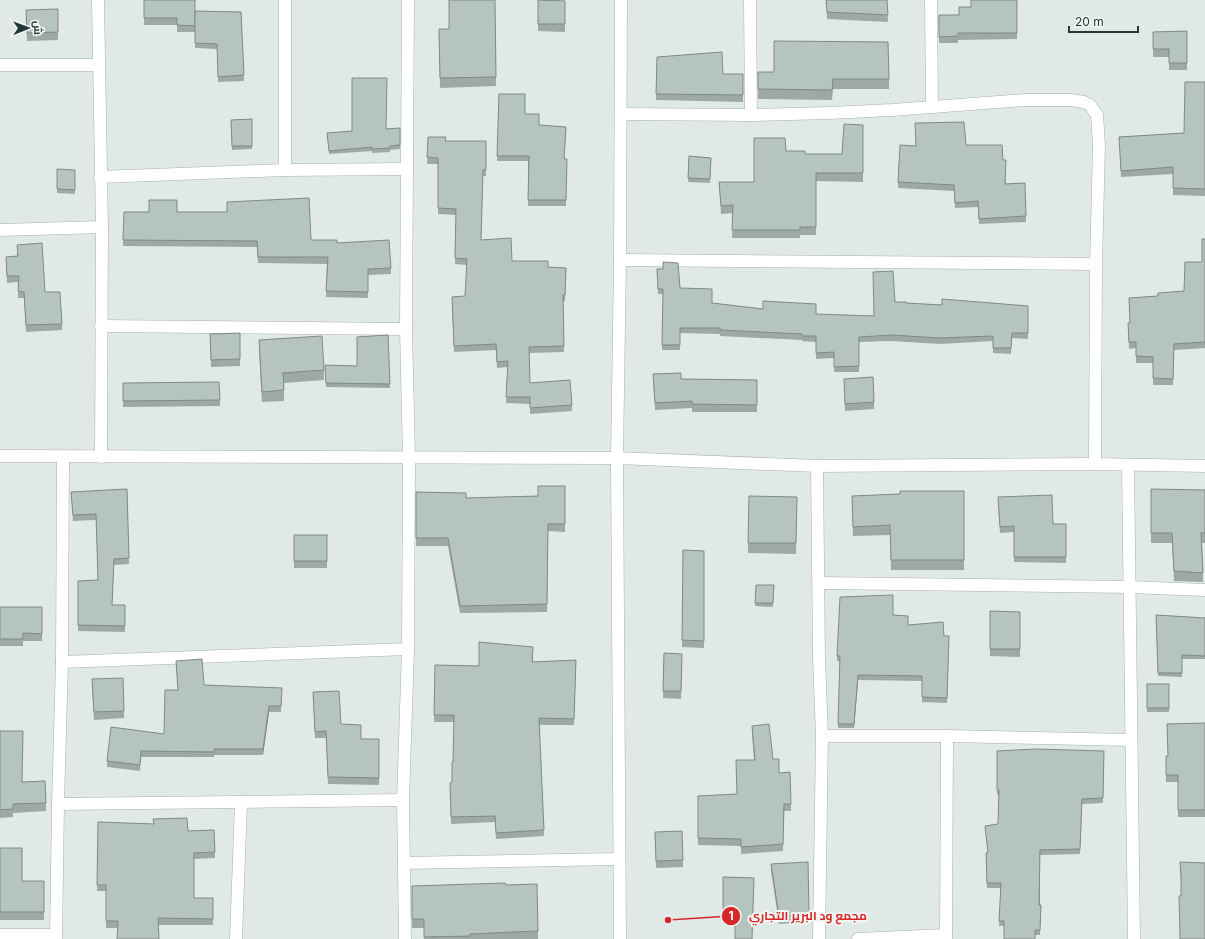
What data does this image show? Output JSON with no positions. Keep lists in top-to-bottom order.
{
  "places": ["مجمع ود البرير التجاري"],
  "scale_bar": "20 m",
  "north": "right"
}
